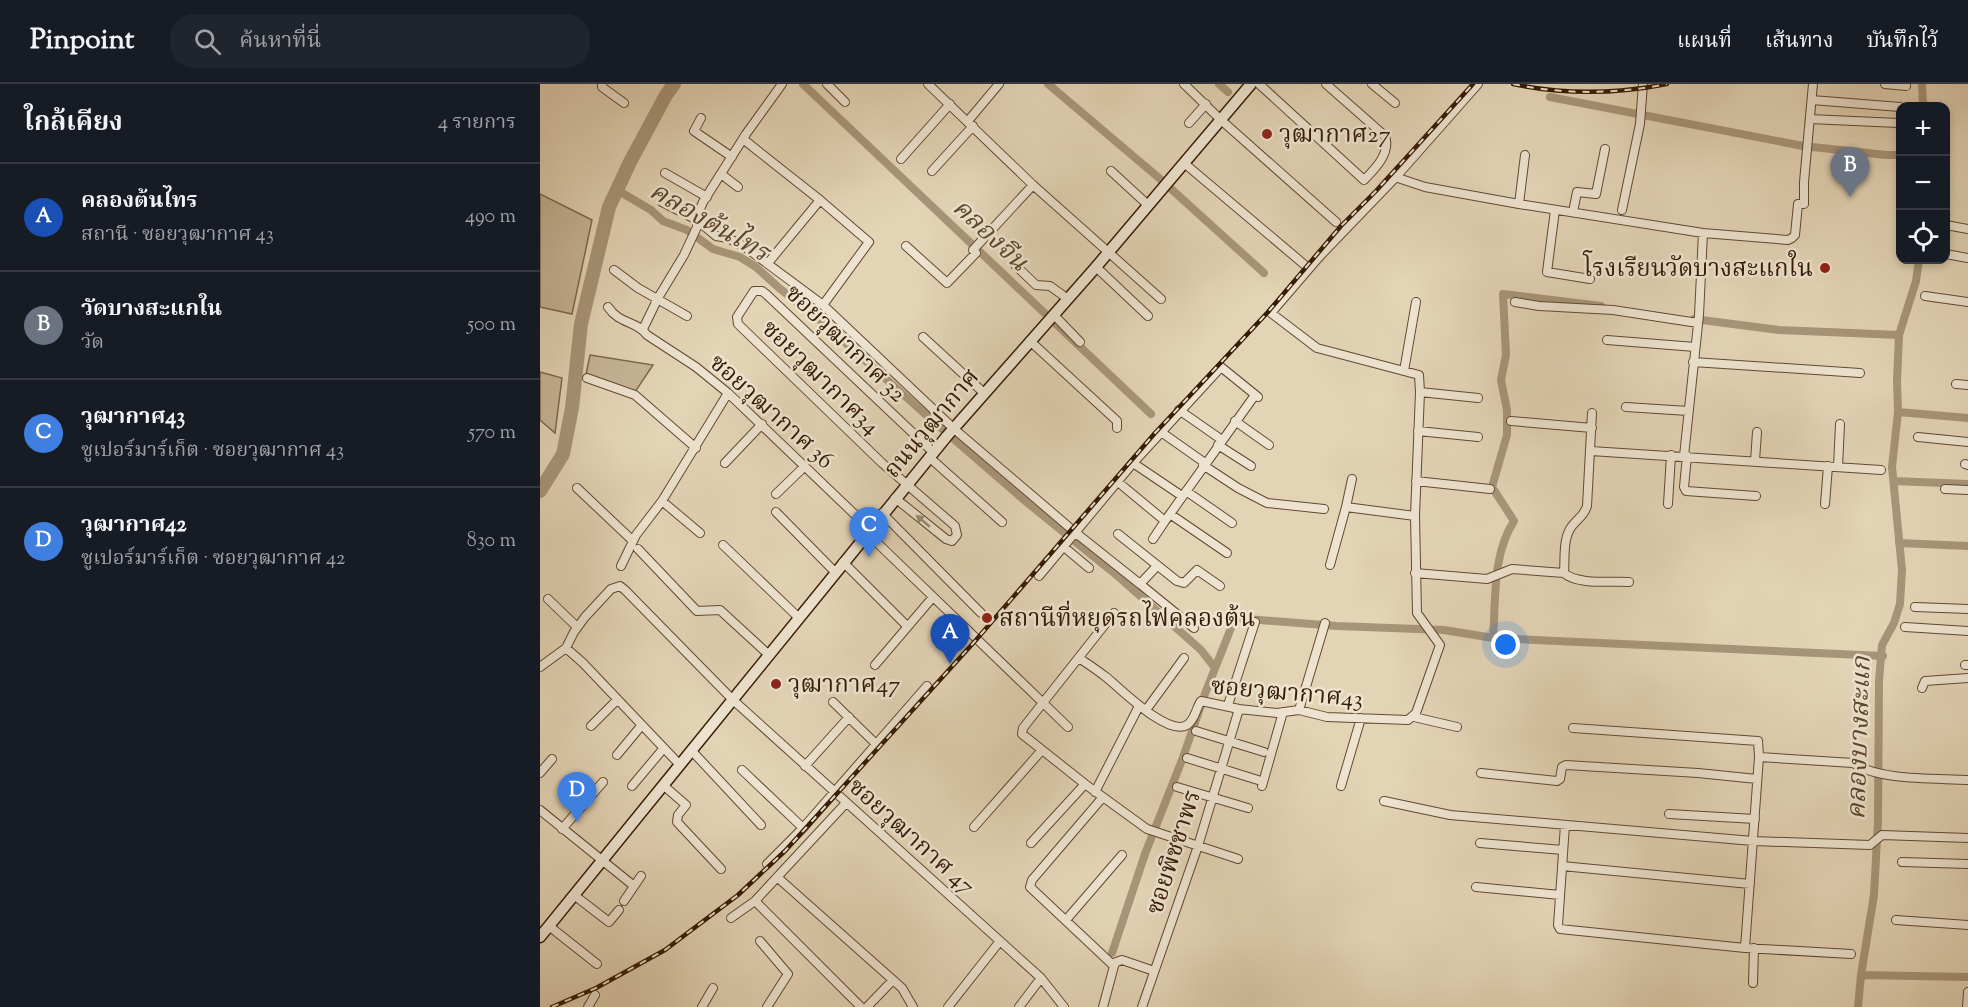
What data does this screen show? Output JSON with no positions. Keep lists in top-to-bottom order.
{
  "streets": {
    "main road": ["ถนนวุฒากาศ"],
    "street": [
      "ซอยวุฒากาศ 32",
      "ซอยวุฒากาศ34",
      "ซอยวุฒากาศ 36",
      "ซอยวุฒากาศ43",
      "ซอยวุฒากาศ 47",
      "ซอยพิชชาพร"
    ]
  },
  "crossings": [
    ["ซอยวุฒากาศ 32", "ซอยวุฒากาศ34"],
    ["ซอยวุฒากาศ 32", "ถนนวุฒากาศ"],
    ["ซอยวุฒากาศ34", "ถนนวุฒากาศ"],
    ["ซอยวุฒากาศ 36", "ถนนวุฒากาศ"],
    ["ถนนวุฒากาศ", "ซอยวุฒากาศ 47"],
    ["ซอยวุฒากาศ43", "ซอยพิชชาพร"]
  ],
  "water": ["คลองต้นไทร", "คลองจีน", "คลองบางสะแก"],
  "places": [
    "วุฒากาศ27",
    "โรงเรียนวัดบางสะแกใน",
    "สถานีที่หยุดรถไฟคลองต้น",
    "วุฒากาศ47"
  ],
  "page": {
    "header": "Pinpoint",
    "search": "ค้นหาที่นี่",
    "nav": ["แผนที่", "เส้นทาง", "บันทึกไว้"],
    "heading": ["ใกล้เคียง", "4 รายการ"],
    "map_buttons": ["+", "−"],
    "pins": [
      "B",
      "C",
      "A",
      "D"
    ],
    "list": [
      {
        "mark": "A",
        "name": "คลองต้นไทร",
        "note": "สถานี · ซอยวุฒากาศ 43",
        "value": "490 m"
      },
      {
        "mark": "B",
        "name": "วัดบางสะแกใน",
        "note": "วัด",
        "value": "500 m"
      },
      {
        "mark": "C",
        "name": "วุฒากาศ43",
        "note": "ซูเปอร์มาร์เก็ต · ซอยวุฒากาศ 43",
        "value": "570 m"
      },
      {
        "mark": "D",
        "name": "วุฒากาศ42",
        "note": "ซูเปอร์มาร์เก็ต · ซอยวุฒากาศ 42",
        "value": "830 m"
      }
    ]
  }
}
